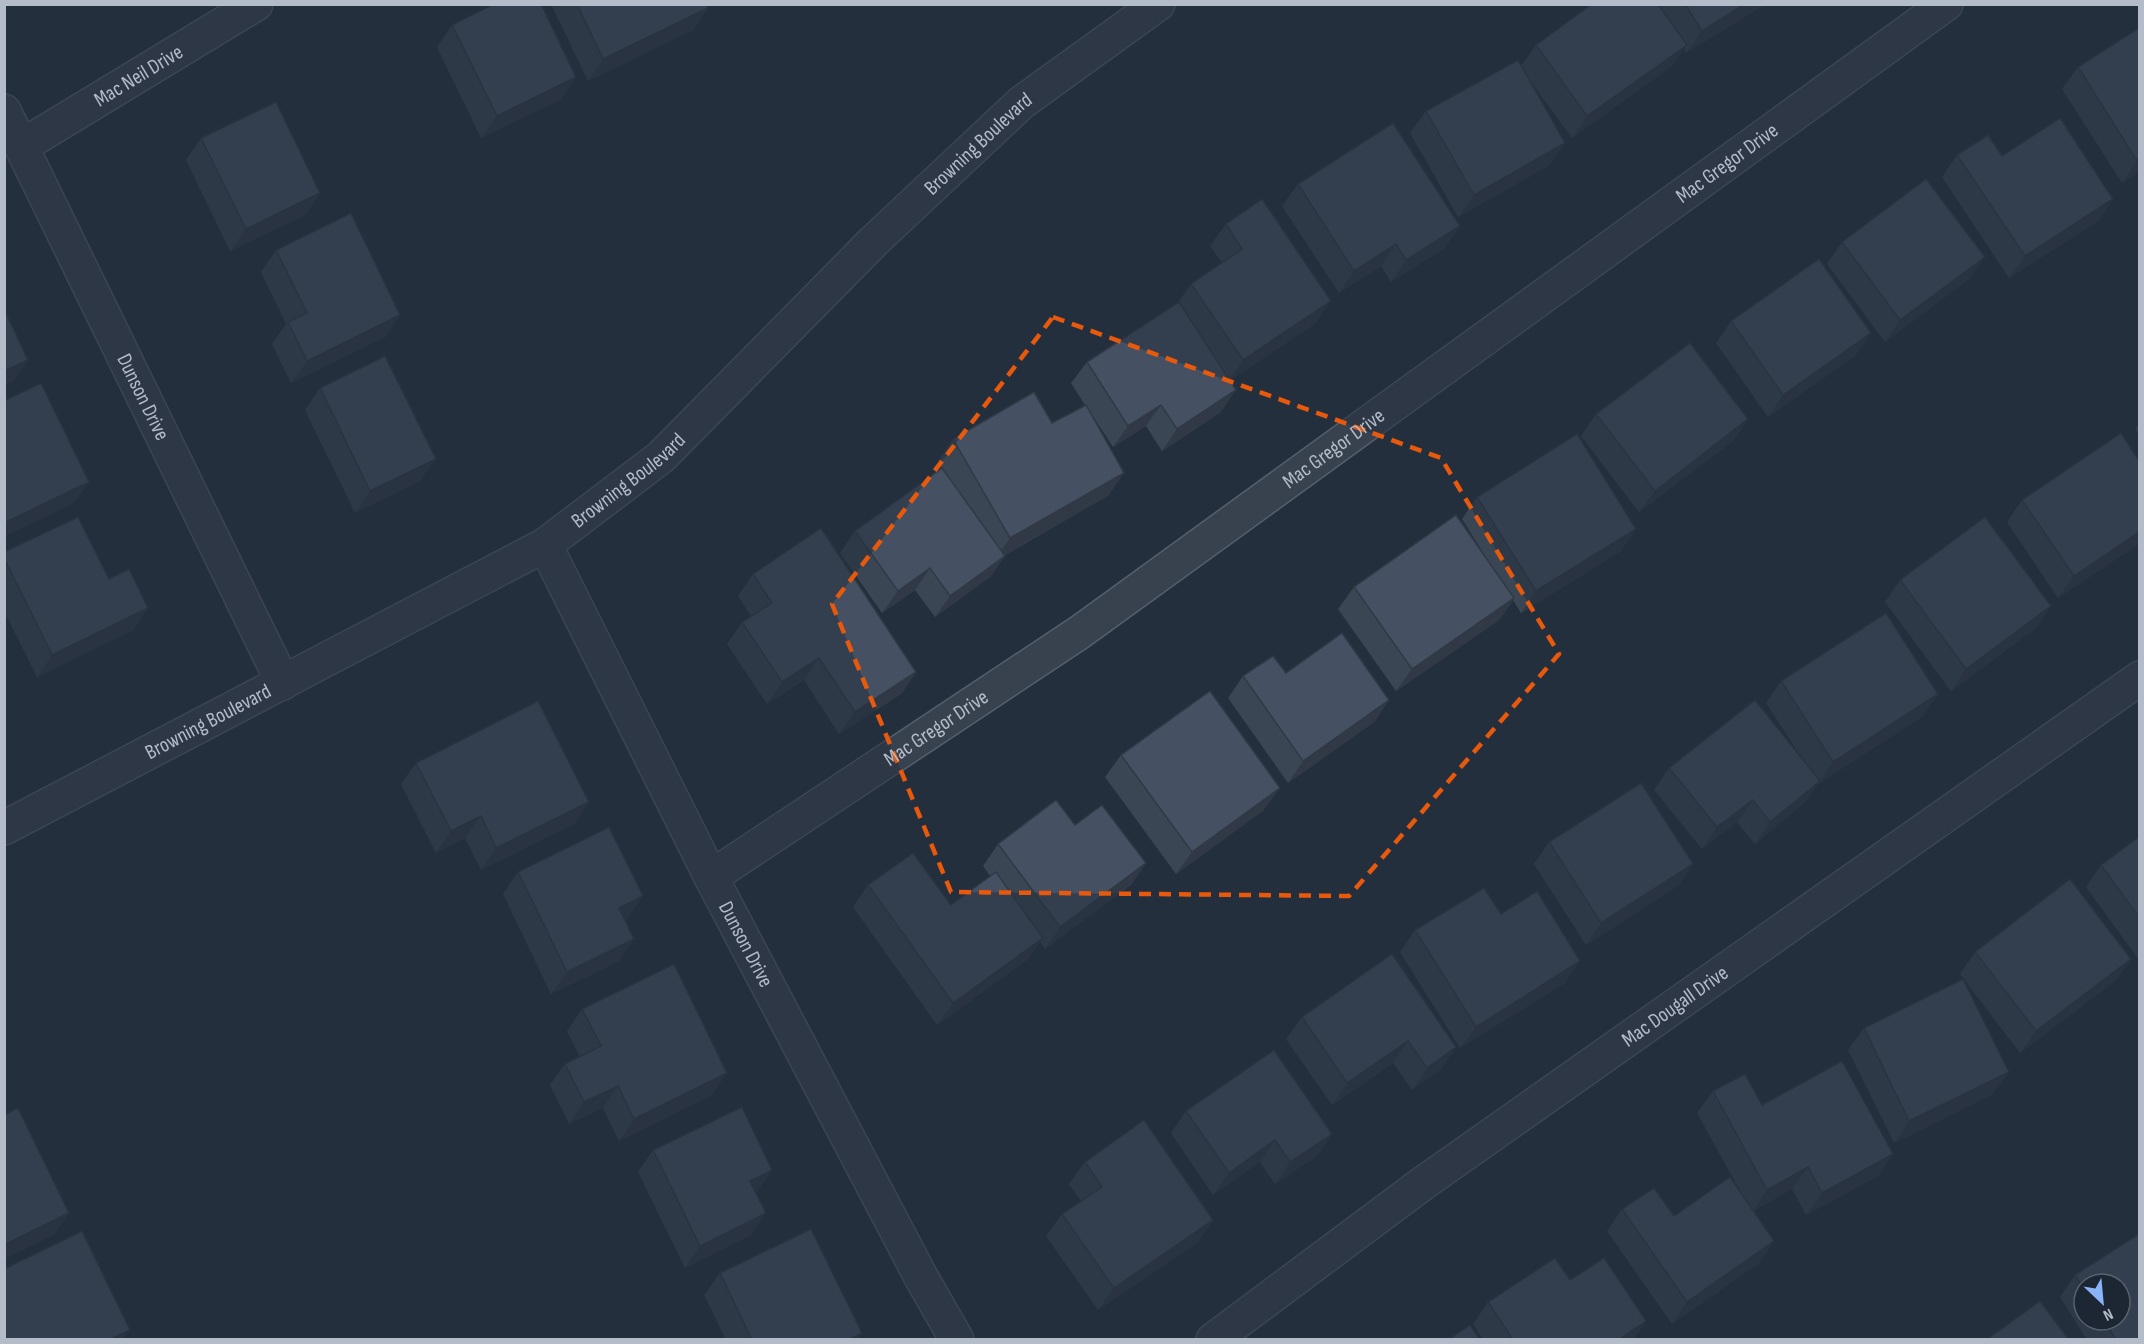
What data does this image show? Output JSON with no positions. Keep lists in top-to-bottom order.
{
  "streets": {
    "street": [
      "Mac Neil Drive",
      "Browning Boulevard",
      "Mac Gregor Drive",
      "Dunson Drive",
      "Mac Dougall Drive"
    ]
  },
  "crossings": [
    ["Mac Neil Drive", "Dunson Drive"],
    ["Browning Boulevard", "Dunson Drive"],
    ["Mac Gregor Drive", "Dunson Drive"]
  ],
  "north": "bottom right"
}
